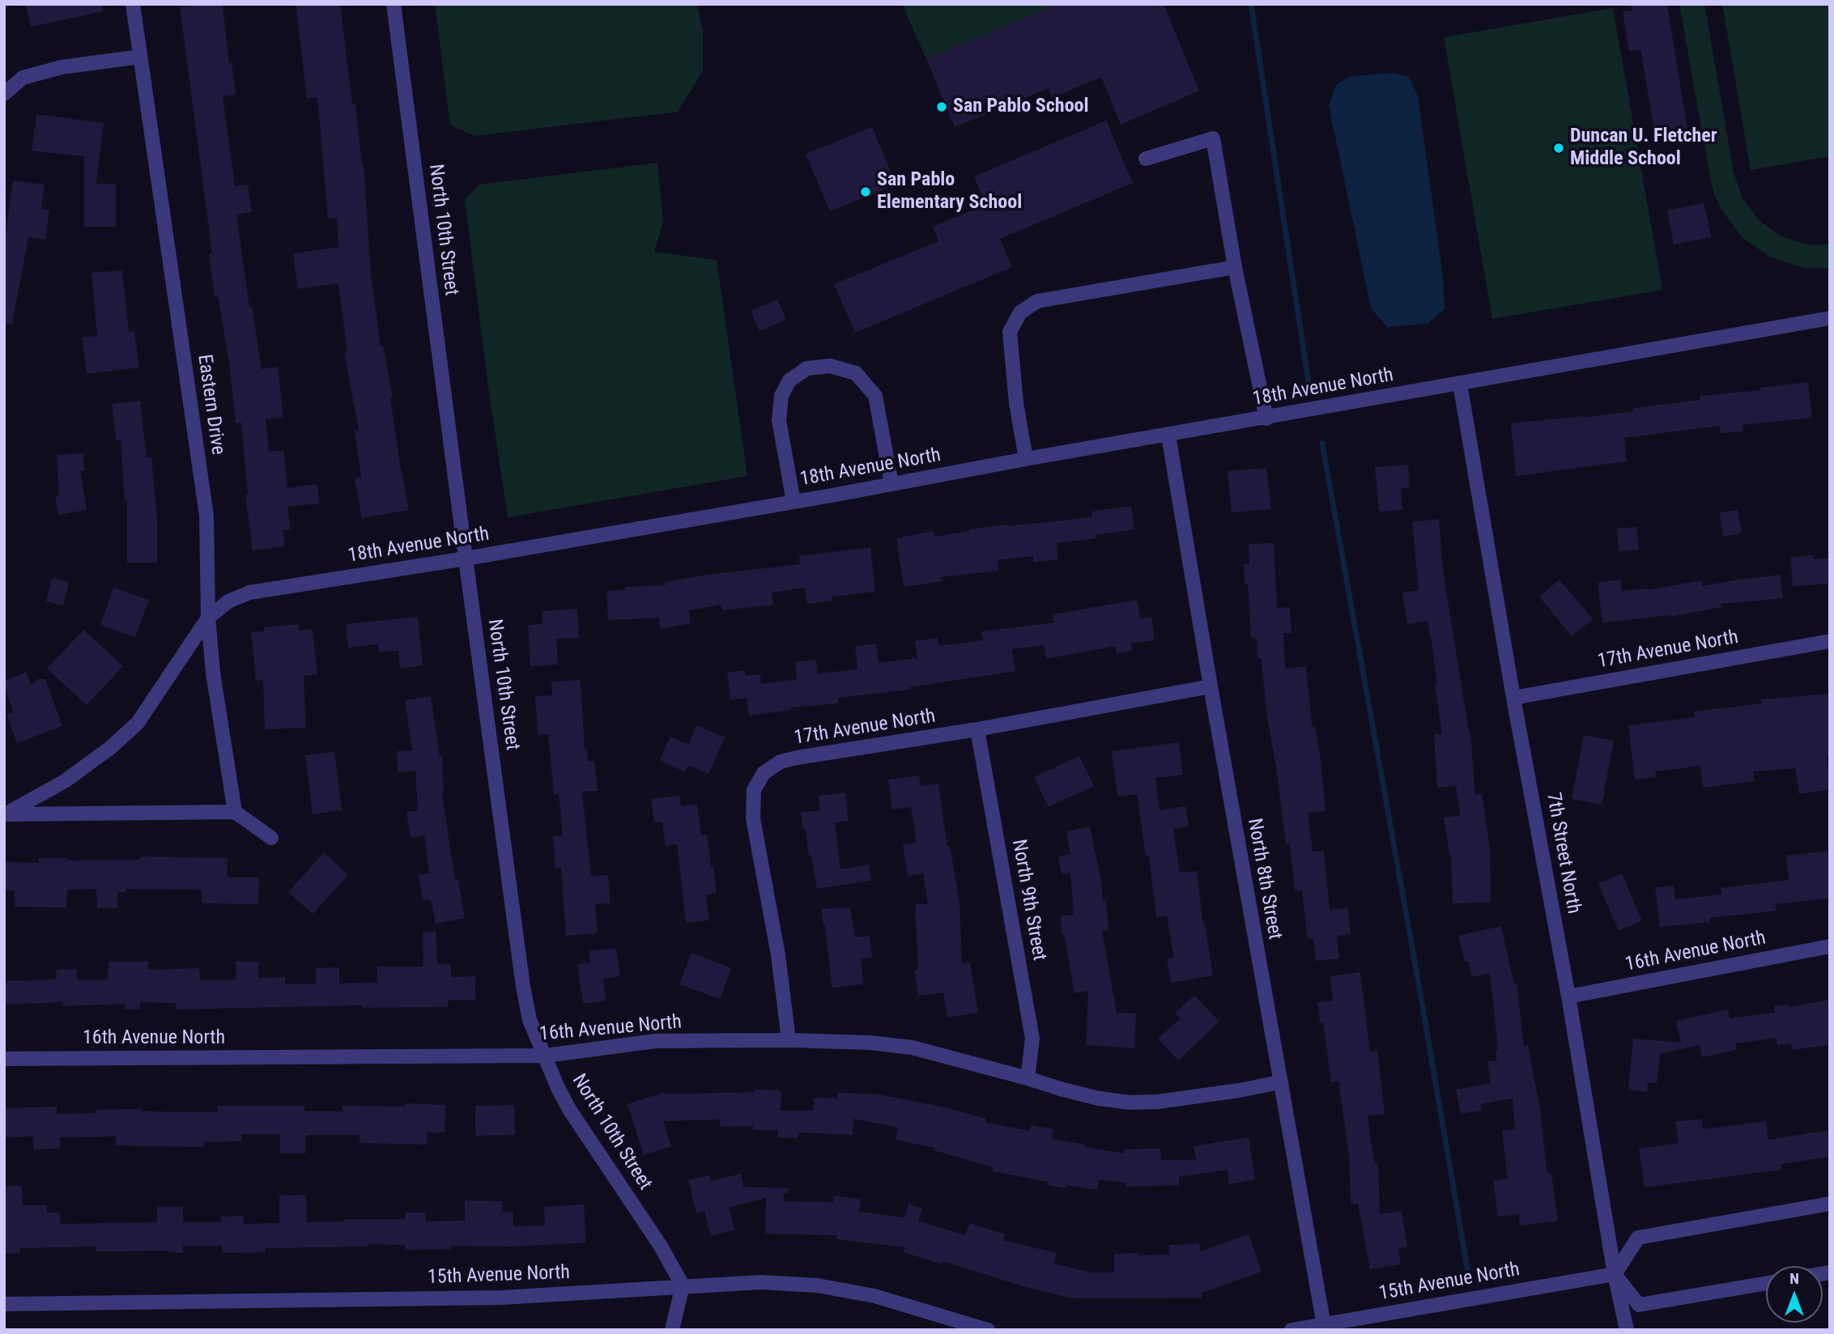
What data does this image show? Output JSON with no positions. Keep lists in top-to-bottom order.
{
  "streets": {
    "street": [
      "North 10th Street",
      "18th Avenue North",
      "Eastern Drive",
      "17th Avenue North",
      "7th Street North",
      "North 8th Street",
      "North 9th Street",
      "16th Avenue North",
      "15th Avenue North"
    ]
  },
  "crossings": [
    ["North 10th Street", "18th Avenue North"],
    ["North 10th Street", "16th Avenue North"],
    ["North 10th Street", "15th Avenue North"],
    ["18th Avenue North", "Eastern Drive"],
    ["18th Avenue North", "7th Street North"],
    ["18th Avenue North", "North 8th Street"],
    ["17th Avenue North", "7th Street North"],
    ["17th Avenue North", "North 8th Street"],
    ["17th Avenue North", "North 9th Street"],
    ["17th Avenue North", "16th Avenue North"],
    ["7th Street North", "16th Avenue North"],
    ["7th Street North", "15th Avenue North"],
    ["North 8th Street", "16th Avenue North"],
    ["North 8th Street", "15th Avenue North"],
    ["North 9th Street", "16th Avenue North"]
  ],
  "places": ["San Pablo School", "Duncan U. Fletcher Middle School", "San Pablo Elementary School"],
  "north": "top"
}
